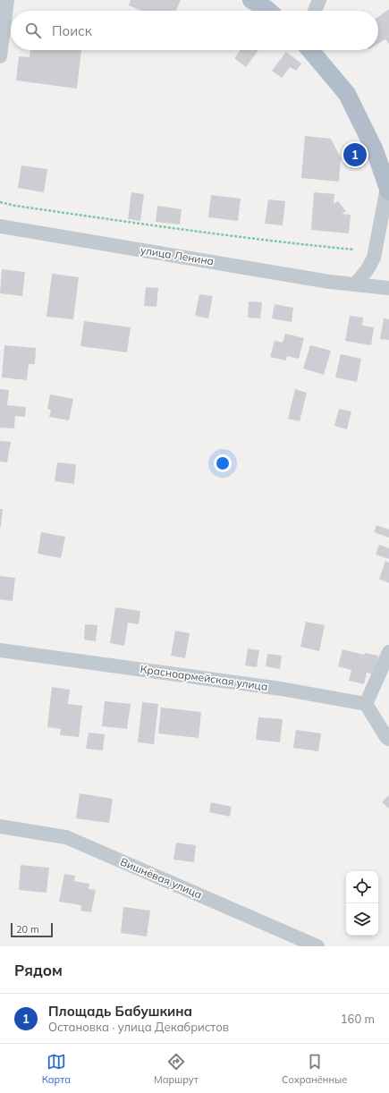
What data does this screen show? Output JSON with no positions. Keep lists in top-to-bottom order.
{
  "streets": {
    "street": ["улица Ленина", "Красноармейская улица", "Вишнёвая улица"]
  },
  "scale_bar": "20 m",
  "page": {
    "search": "Поиск",
    "pins": "1",
    "scale": "20 m",
    "heading": "Рядом",
    "list": [
      {
        "mark": "1",
        "name": "Площадь Бабушкина",
        "note": "Остановка · улица Декабристов",
        "value": "160 m"
      }
    ],
    "nav": ["Карта", "Маршрут", "Сохранённые"]
  }
}
